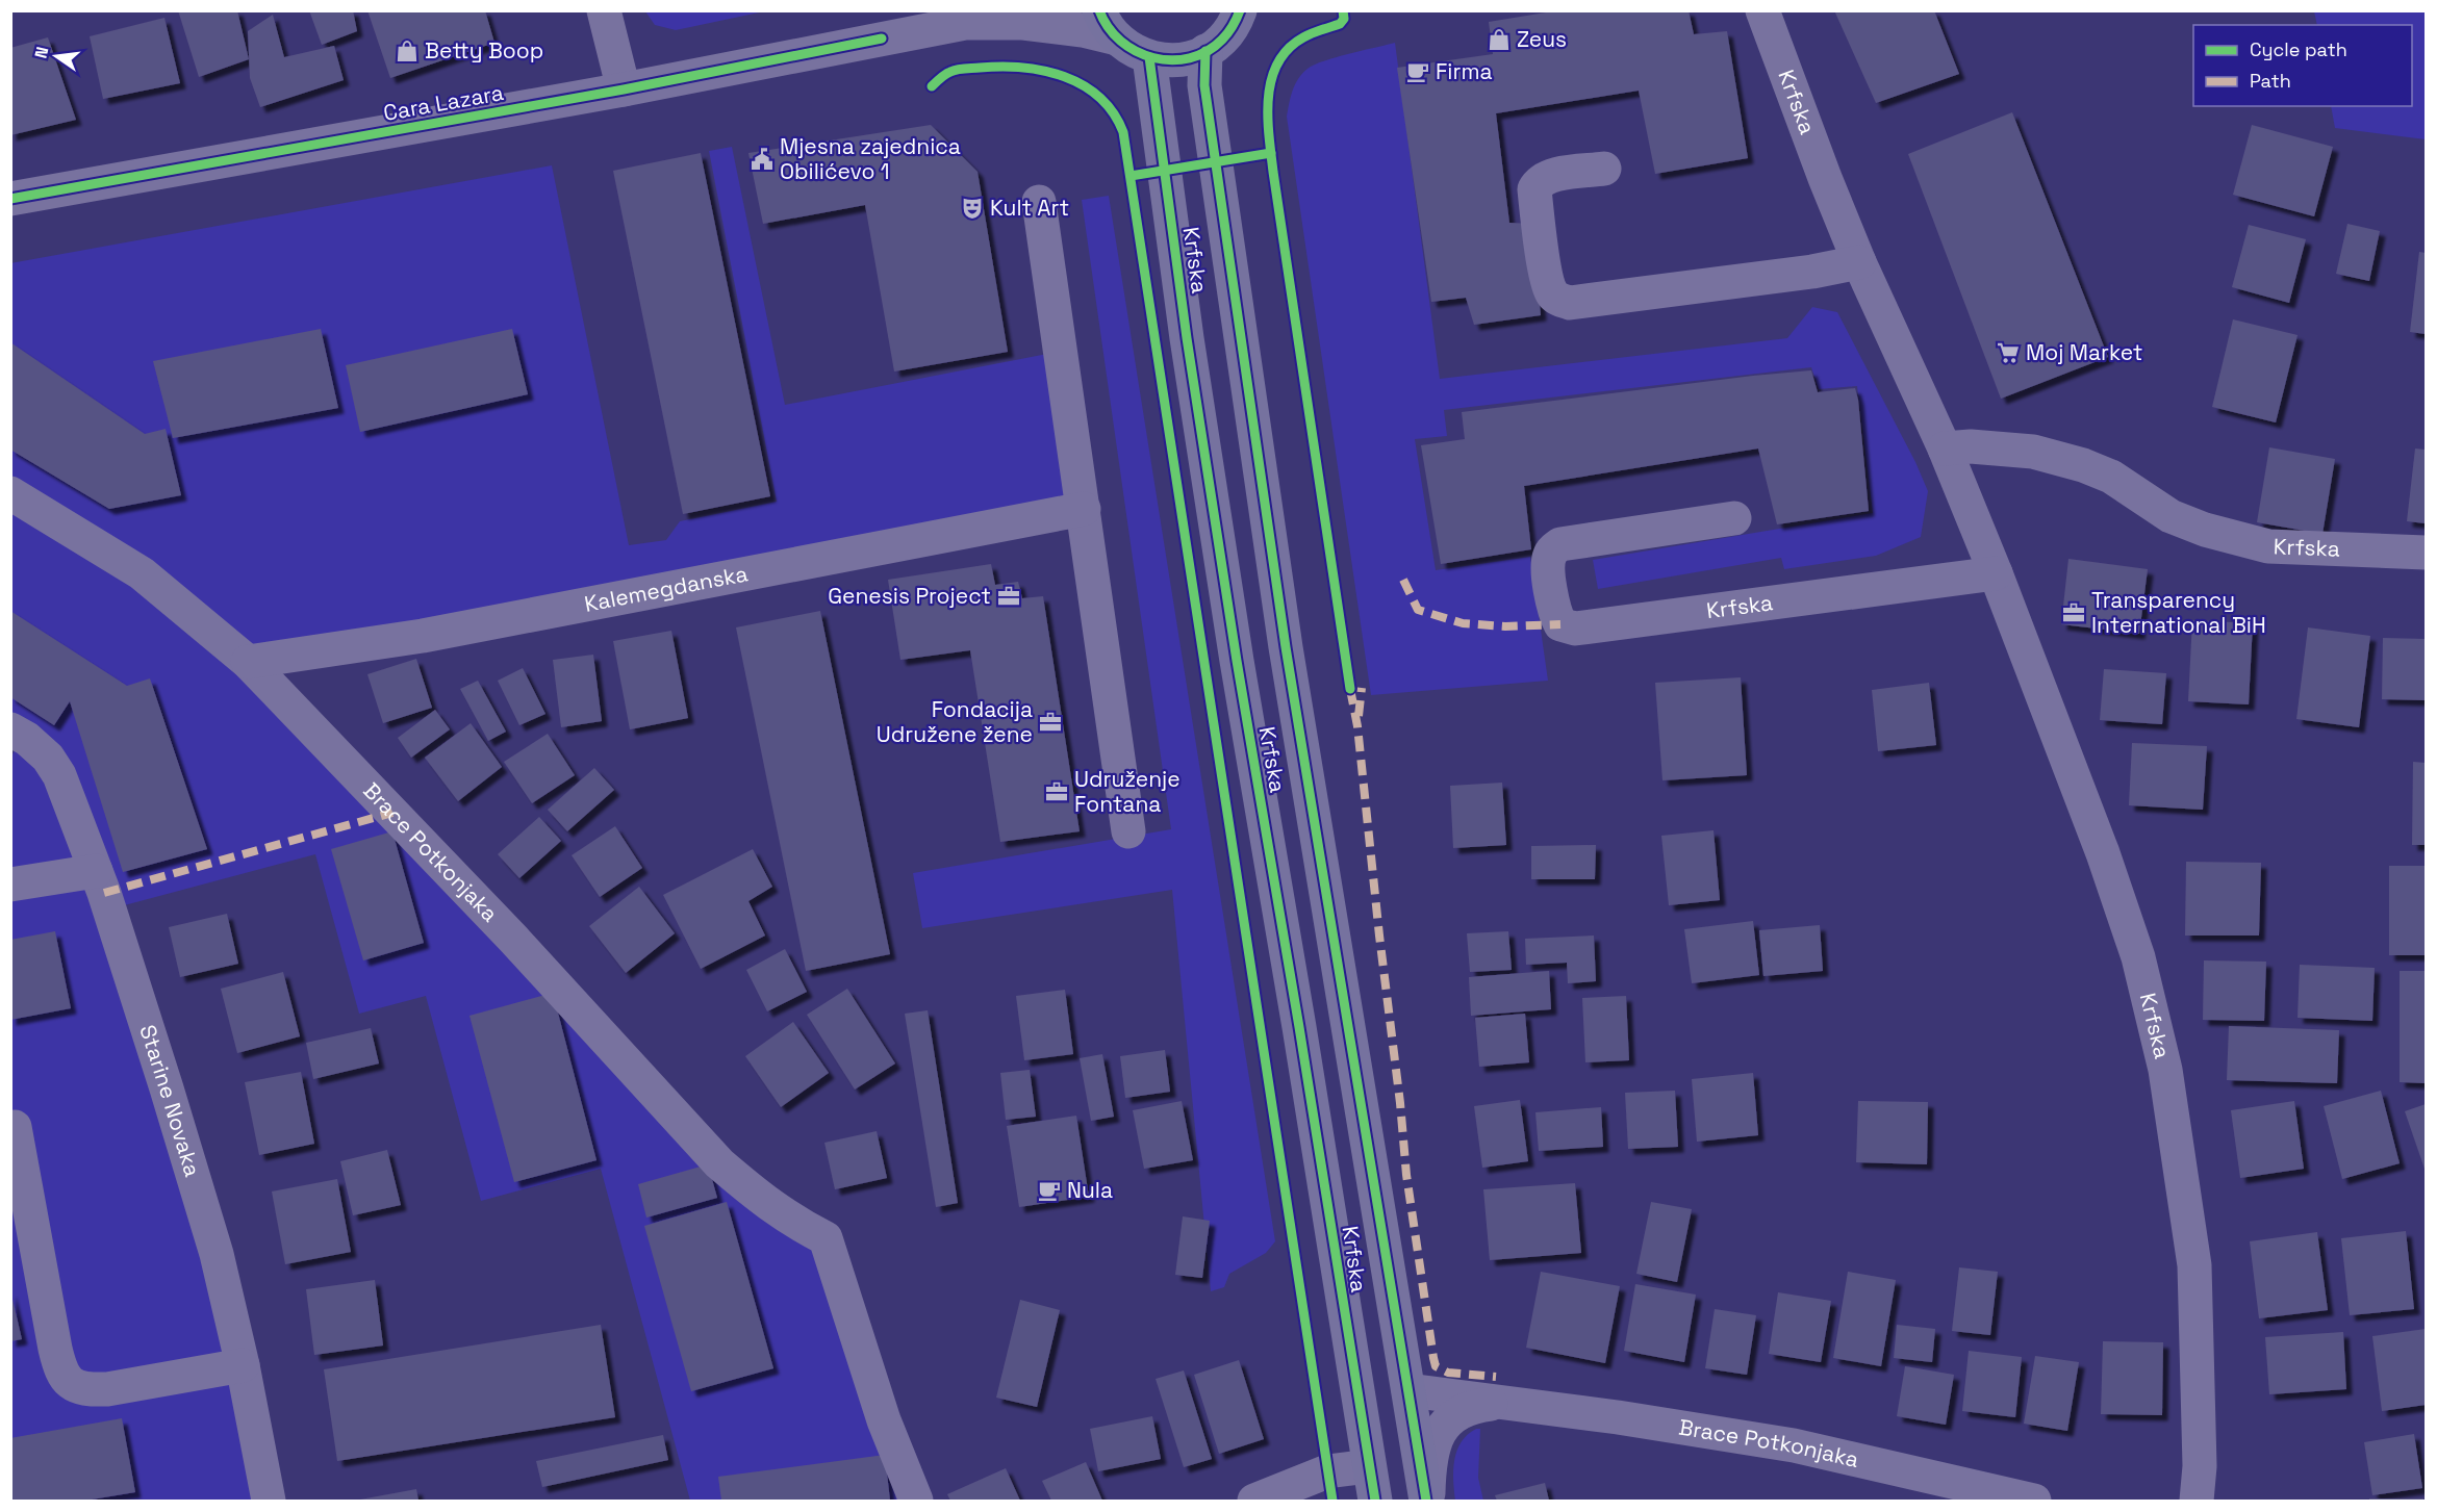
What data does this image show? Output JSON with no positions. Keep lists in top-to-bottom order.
{
  "streets": {
    "main road": ["Krfska"],
    "street": [
      "Cara Lazara",
      "Kalemegdanska",
      "Brace Potkonjaka",
      "Starine Novaka"
    ]
  },
  "crossings": [
    ["Krfska", "Brace Potkonjaka"],
    ["Kalemegdanska", "Brace Potkonjaka"]
  ],
  "places": {
    "shop": ["Zeus", "Betty Boop"],
    "cafe": ["Firma", "Nula"],
    "public building": ["Mjesna zajednica Obilićevo 1"],
    "theatre": ["Kult Art"],
    "supermarket": ["Moj Market"],
    "office": [
      "Genesis Project",
      "Transparency International BiH",
      "Fondacija Udružene žene",
      "Udruženje Fontana"
    ]
  },
  "legend": ["Cycle path", "Path"],
  "north": "left"
}
